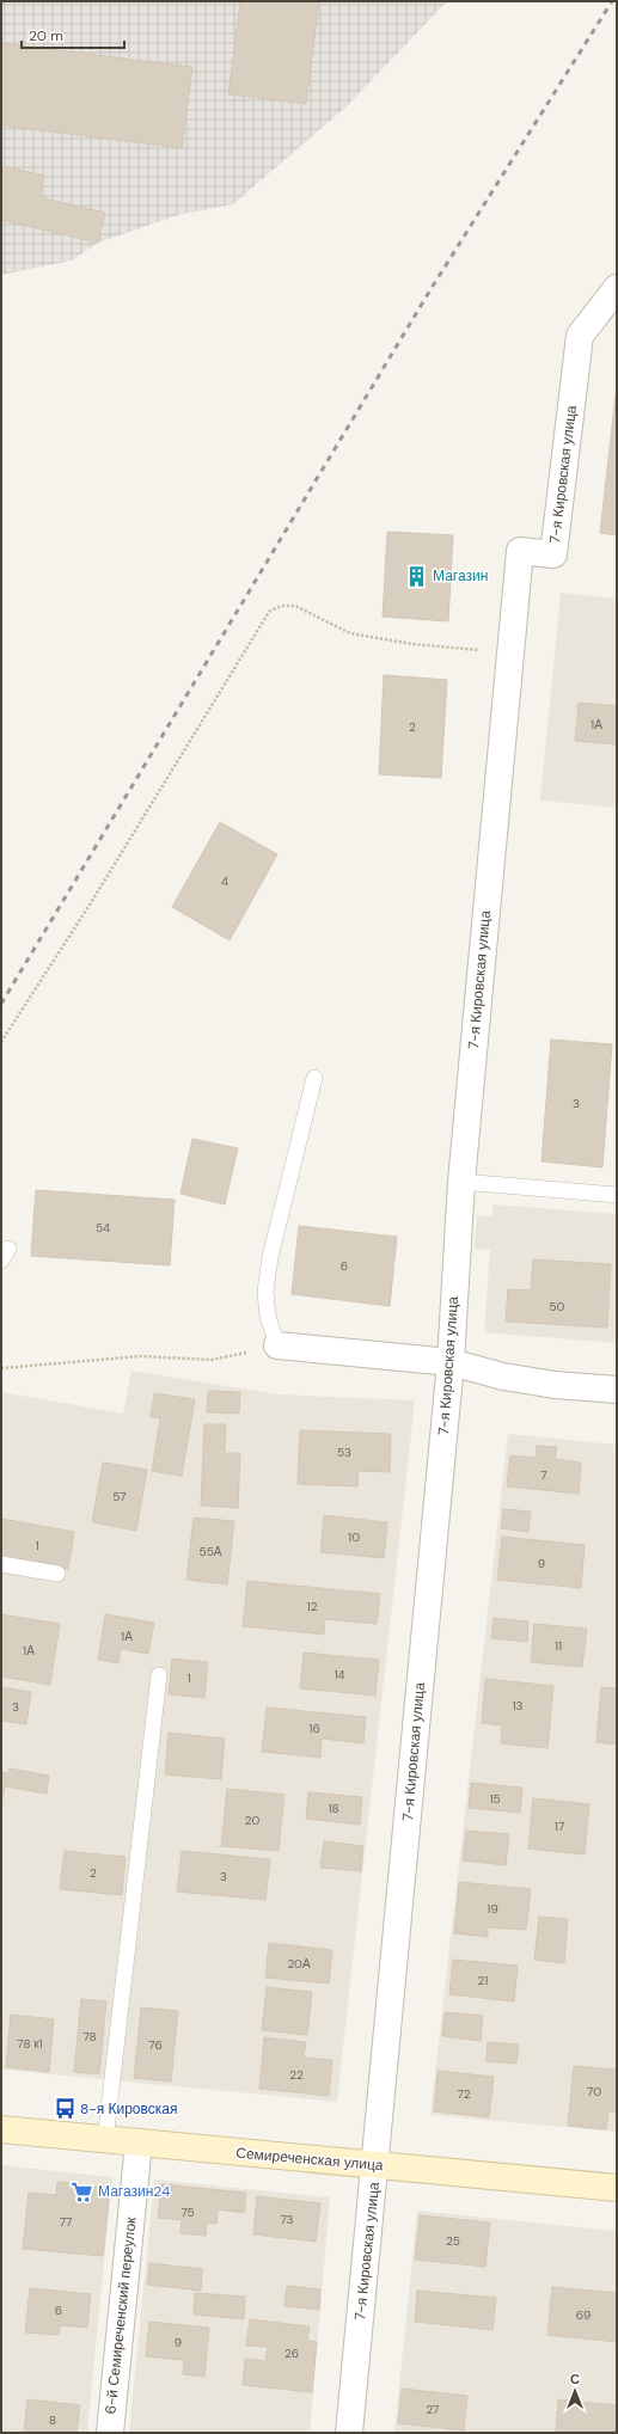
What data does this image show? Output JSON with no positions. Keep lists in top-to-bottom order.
{
  "streets": {
    "main road": ["Семиреченская улица"],
    "street": ["7-я Кировская улица", "6-й Семиреченский переулок"]
  },
  "crossings": [
    ["7-я Кировская улица", "Семиреченская улица"],
    ["Семиреченская улица", "6-й Семиреченский переулок"]
  ],
  "places": {
    "building": ["Магазин"],
    "bus stop": ["8-я Кировская"],
    "supermarket": ["Магазин24"]
  },
  "house_numbers": [
    "1А",
    "2",
    "4",
    "3",
    "54",
    "6",
    "50",
    "53",
    "7",
    "57",
    "10",
    "1",
    "55А",
    "9",
    "12",
    "1А",
    "11",
    "1А",
    "14",
    "1",
    "13",
    "3",
    "16",
    "15",
    "18",
    "20",
    "17",
    "2",
    "3",
    "19",
    "20А",
    "21",
    "78",
    "78 к1",
    "76",
    "22",
    "70",
    "72",
    "75",
    "73",
    "77",
    "25",
    "6",
    "69",
    "9",
    "26",
    "27",
    "8"
  ],
  "scale_bar": "20 m",
  "north": "top"
}
